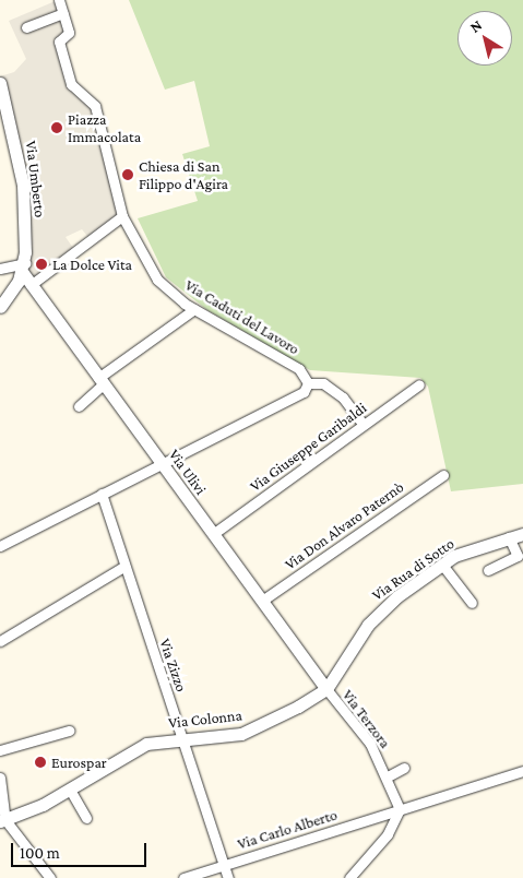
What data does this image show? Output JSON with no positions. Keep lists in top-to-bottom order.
{
  "streets": {
    "street": [
      "Via Umberto",
      "Via Caduti del Lavoro",
      "Via Giuseppe Garibaldi",
      "Via Ulivi",
      "Via Don Alvaro Paternò",
      "Via Rua di Sotto",
      "Via Zizzo",
      "Via Colonna",
      "Via Terzora",
      "Via Carlo Alberto"
    ]
  },
  "crossings": [
    ["Via Umberto", "Via Ulivi"],
    ["Via Giuseppe Garibaldi", "Via Ulivi"],
    ["Via Ulivi", "Via Don Alvaro Paternò"],
    ["Via Ulivi", "Via Rua di Sotto"],
    ["Via Ulivi", "Via Colonna"],
    ["Via Ulivi", "Via Terzora"],
    ["Via Rua di Sotto", "Via Colonna"],
    ["Via Rua di Sotto", "Via Terzora"],
    ["Via Zizzo", "Via Colonna"],
    ["Via Zizzo", "Via Carlo Alberto"],
    ["Via Colonna", "Via Terzora"],
    ["Via Terzora", "Via Carlo Alberto"]
  ],
  "places": [
    "Piazza Immacolata",
    "Chiesa di San Filippo d'Agira",
    "La Dolce Vita",
    "Eurospar"
  ],
  "scale_bar": "100 m",
  "north": "top left"
}
